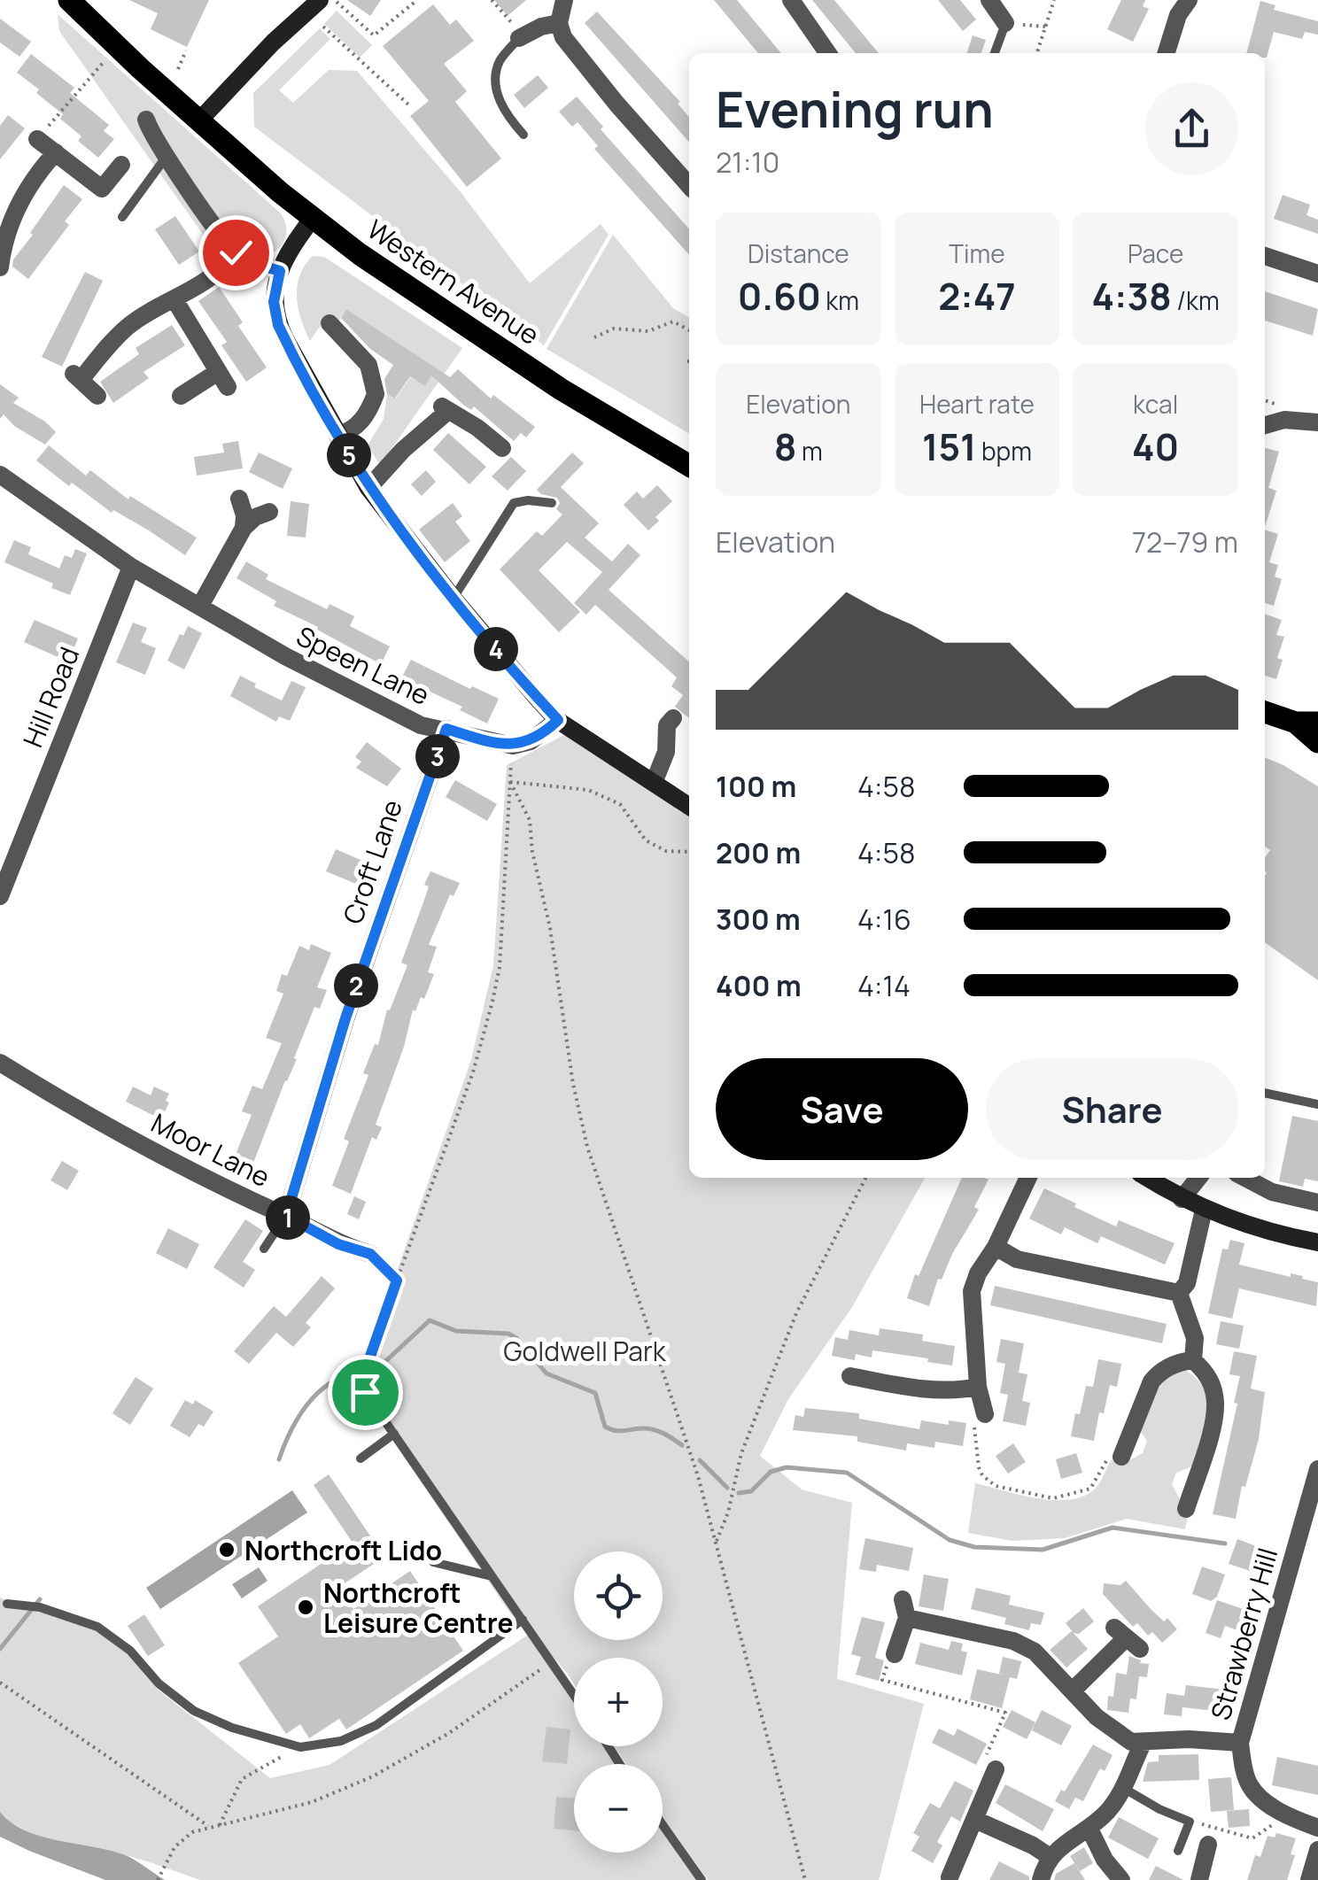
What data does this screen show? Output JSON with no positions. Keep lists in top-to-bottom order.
{
  "streets": {
    "main road": ["Western Avenue"],
    "street": [
      "Speen Lane",
      "Hill Road",
      "Croft Lane",
      "Moor Lane",
      "Strawberry Hill"
    ]
  },
  "crossings": [
    ["Speen Lane", "Hill Road"],
    ["Speen Lane", "Croft Lane"],
    ["Croft Lane", "Moor Lane"]
  ],
  "parks": ["Goldwell Park"],
  "places": ["Northcroft Lido", "Northcroft Leisure Centre"],
  "page": {
    "heading": ["Evening run", "21:10"],
    "stats": [
      ["Distance", "0.60 km"],
      ["Time", "2:47"],
      ["Pace", "4:38 /km"],
      ["Elevation", "8 m"],
      ["Heart rate", "151 bpm"],
      ["kcal", "40"]
    ],
    "pins": [
      "5",
      "4",
      "3",
      "2",
      "1"
    ],
    "chart": ["Elevation", "72–79 m"],
    "list": [
      {
        "name": "100 m",
        "note": "4:58"
      },
      {
        "name": "200 m",
        "note": "4:58"
      },
      {
        "name": "300 m",
        "note": "4:16"
      },
      {
        "name": "400 m",
        "note": "4:14"
      }
    ],
    "buttons": ["Save", "Share"],
    "map_buttons": ["+", "−"]
  }
}
